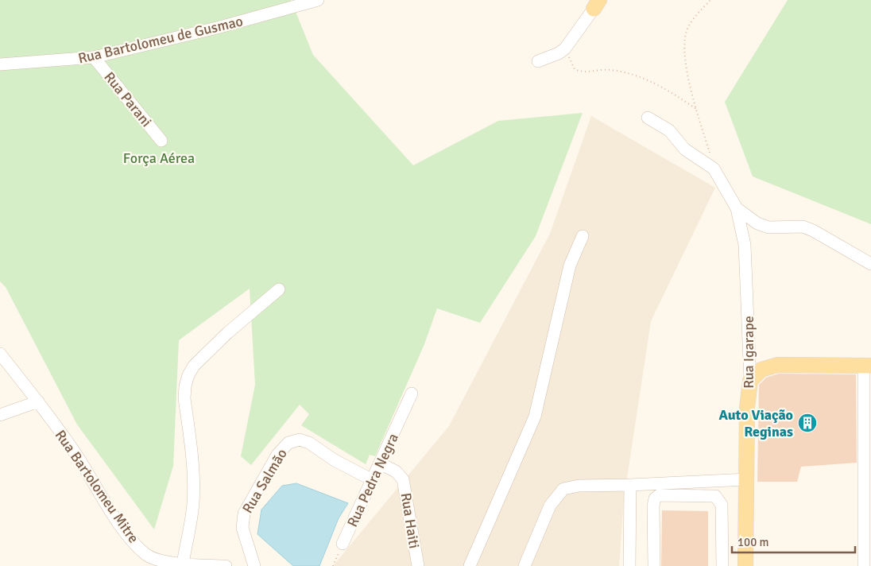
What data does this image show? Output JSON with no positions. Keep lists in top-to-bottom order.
{
  "streets": {
    "main road": ["Rua Igarape"],
    "street": [
      "Rua Bartolomeu de Gusmao",
      "Rua Parani",
      "Rua Pedra Negra",
      "Rua Salmão",
      "Rua Bartolomeu Mitre",
      "Rua Haiti"
    ]
  },
  "crossings": [
    ["Rua Bartolomeu de Gusmao", "Rua Parani"],
    ["Rua Pedra Negra", "Rua Salmão"],
    ["Rua Pedra Negra", "Rua Haiti"]
  ],
  "parks": ["Força Aérea"],
  "places": {
    "building": ["Auto Viação Reginas"]
  },
  "scale_bar": "100 m"
}
